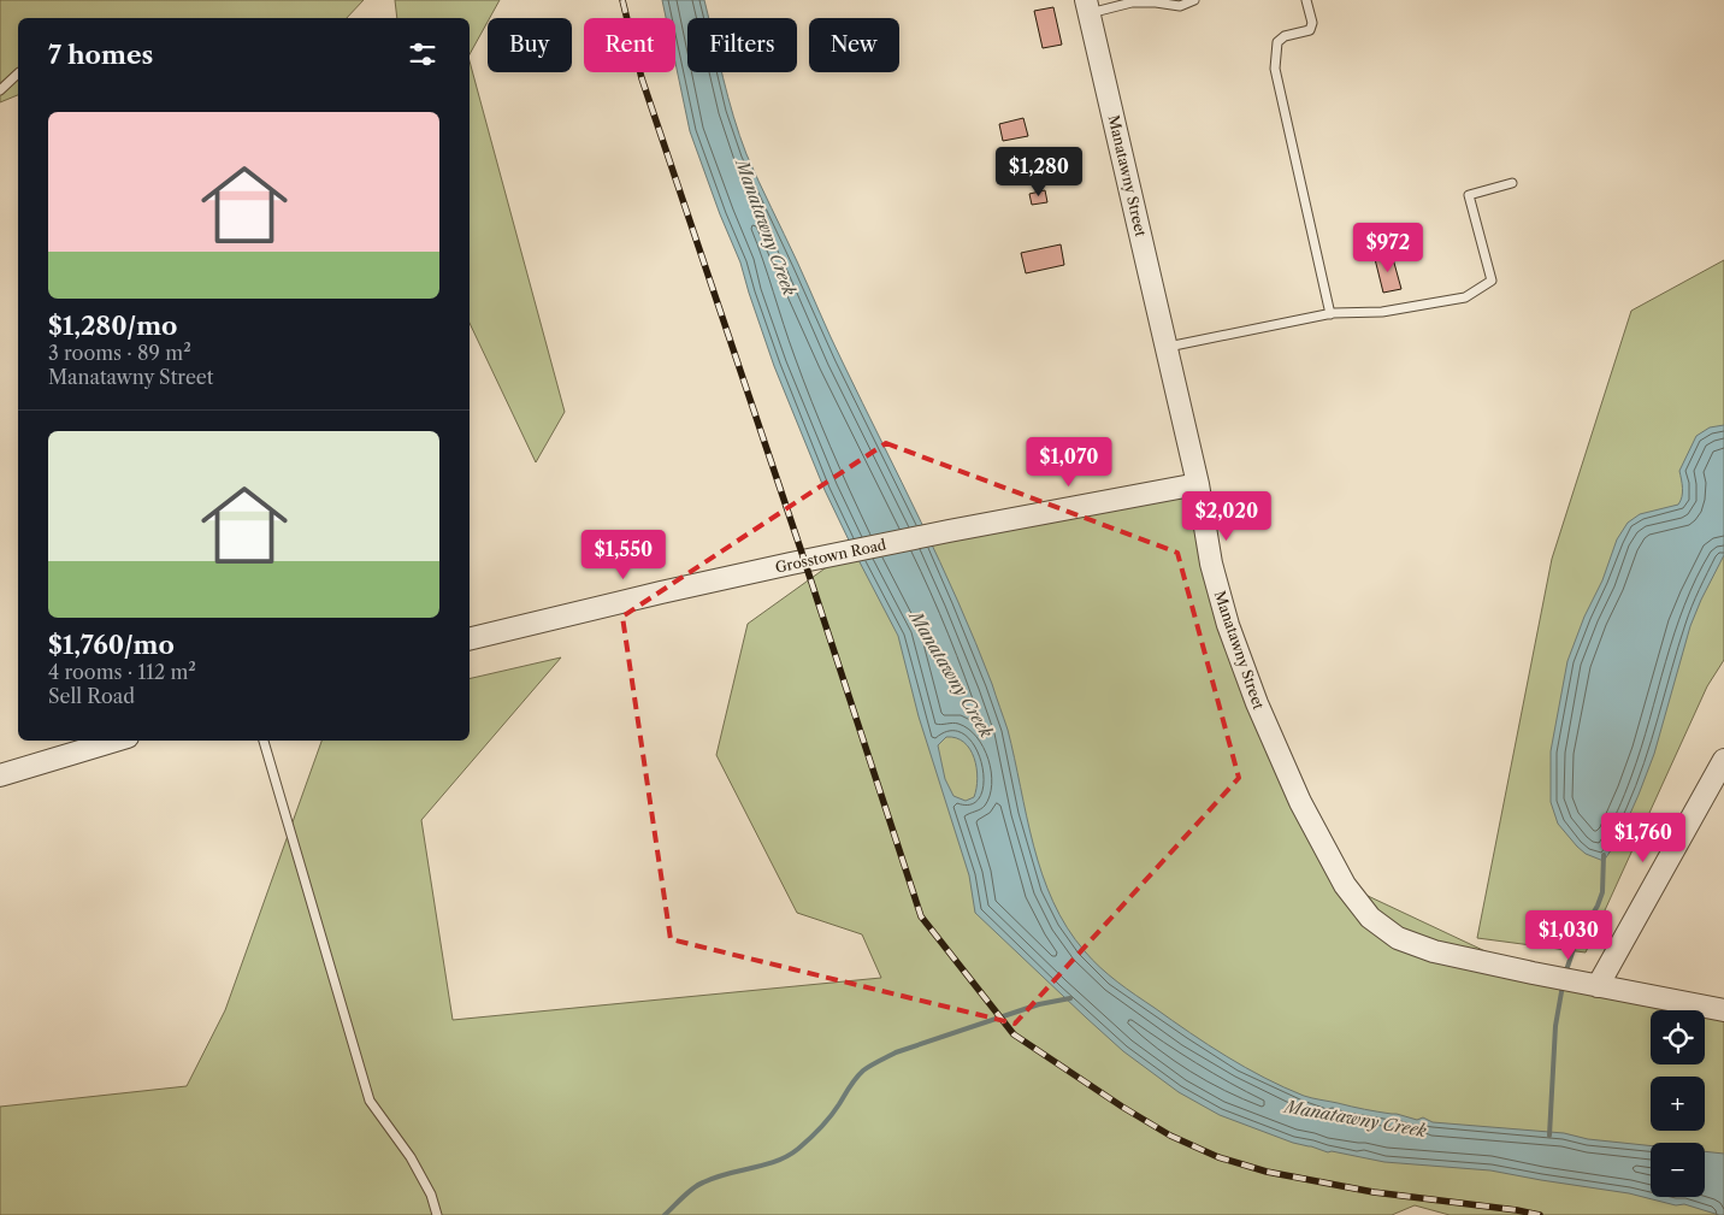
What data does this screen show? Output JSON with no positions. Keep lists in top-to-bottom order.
{
  "streets": {
    "street": ["Manatawny Street", "Grosstown Road"]
  },
  "crossings": [
    ["Manatawny Street", "Grosstown Road"]
  ],
  "water": ["Manatawny Creek"],
  "page": {
    "chip": [
      "Buy",
      "Rent",
      "Filters",
      "New"
    ],
    "heading": "7 homes",
    "list": [
      {
        "name": "$1,280/mo",
        "note": "3 rooms · 89 m² · Manatawny Street"
      },
      {
        "name": "$1,760/mo",
        "note": "4 rooms · 112 m² · Sell Road"
      }
    ],
    "price": [
      "$1,280",
      "$972",
      "$1,070",
      "$2,020",
      "$1,550",
      "$1,760",
      "$1,030"
    ],
    "map_buttons": ["+", "−"]
  }
}
